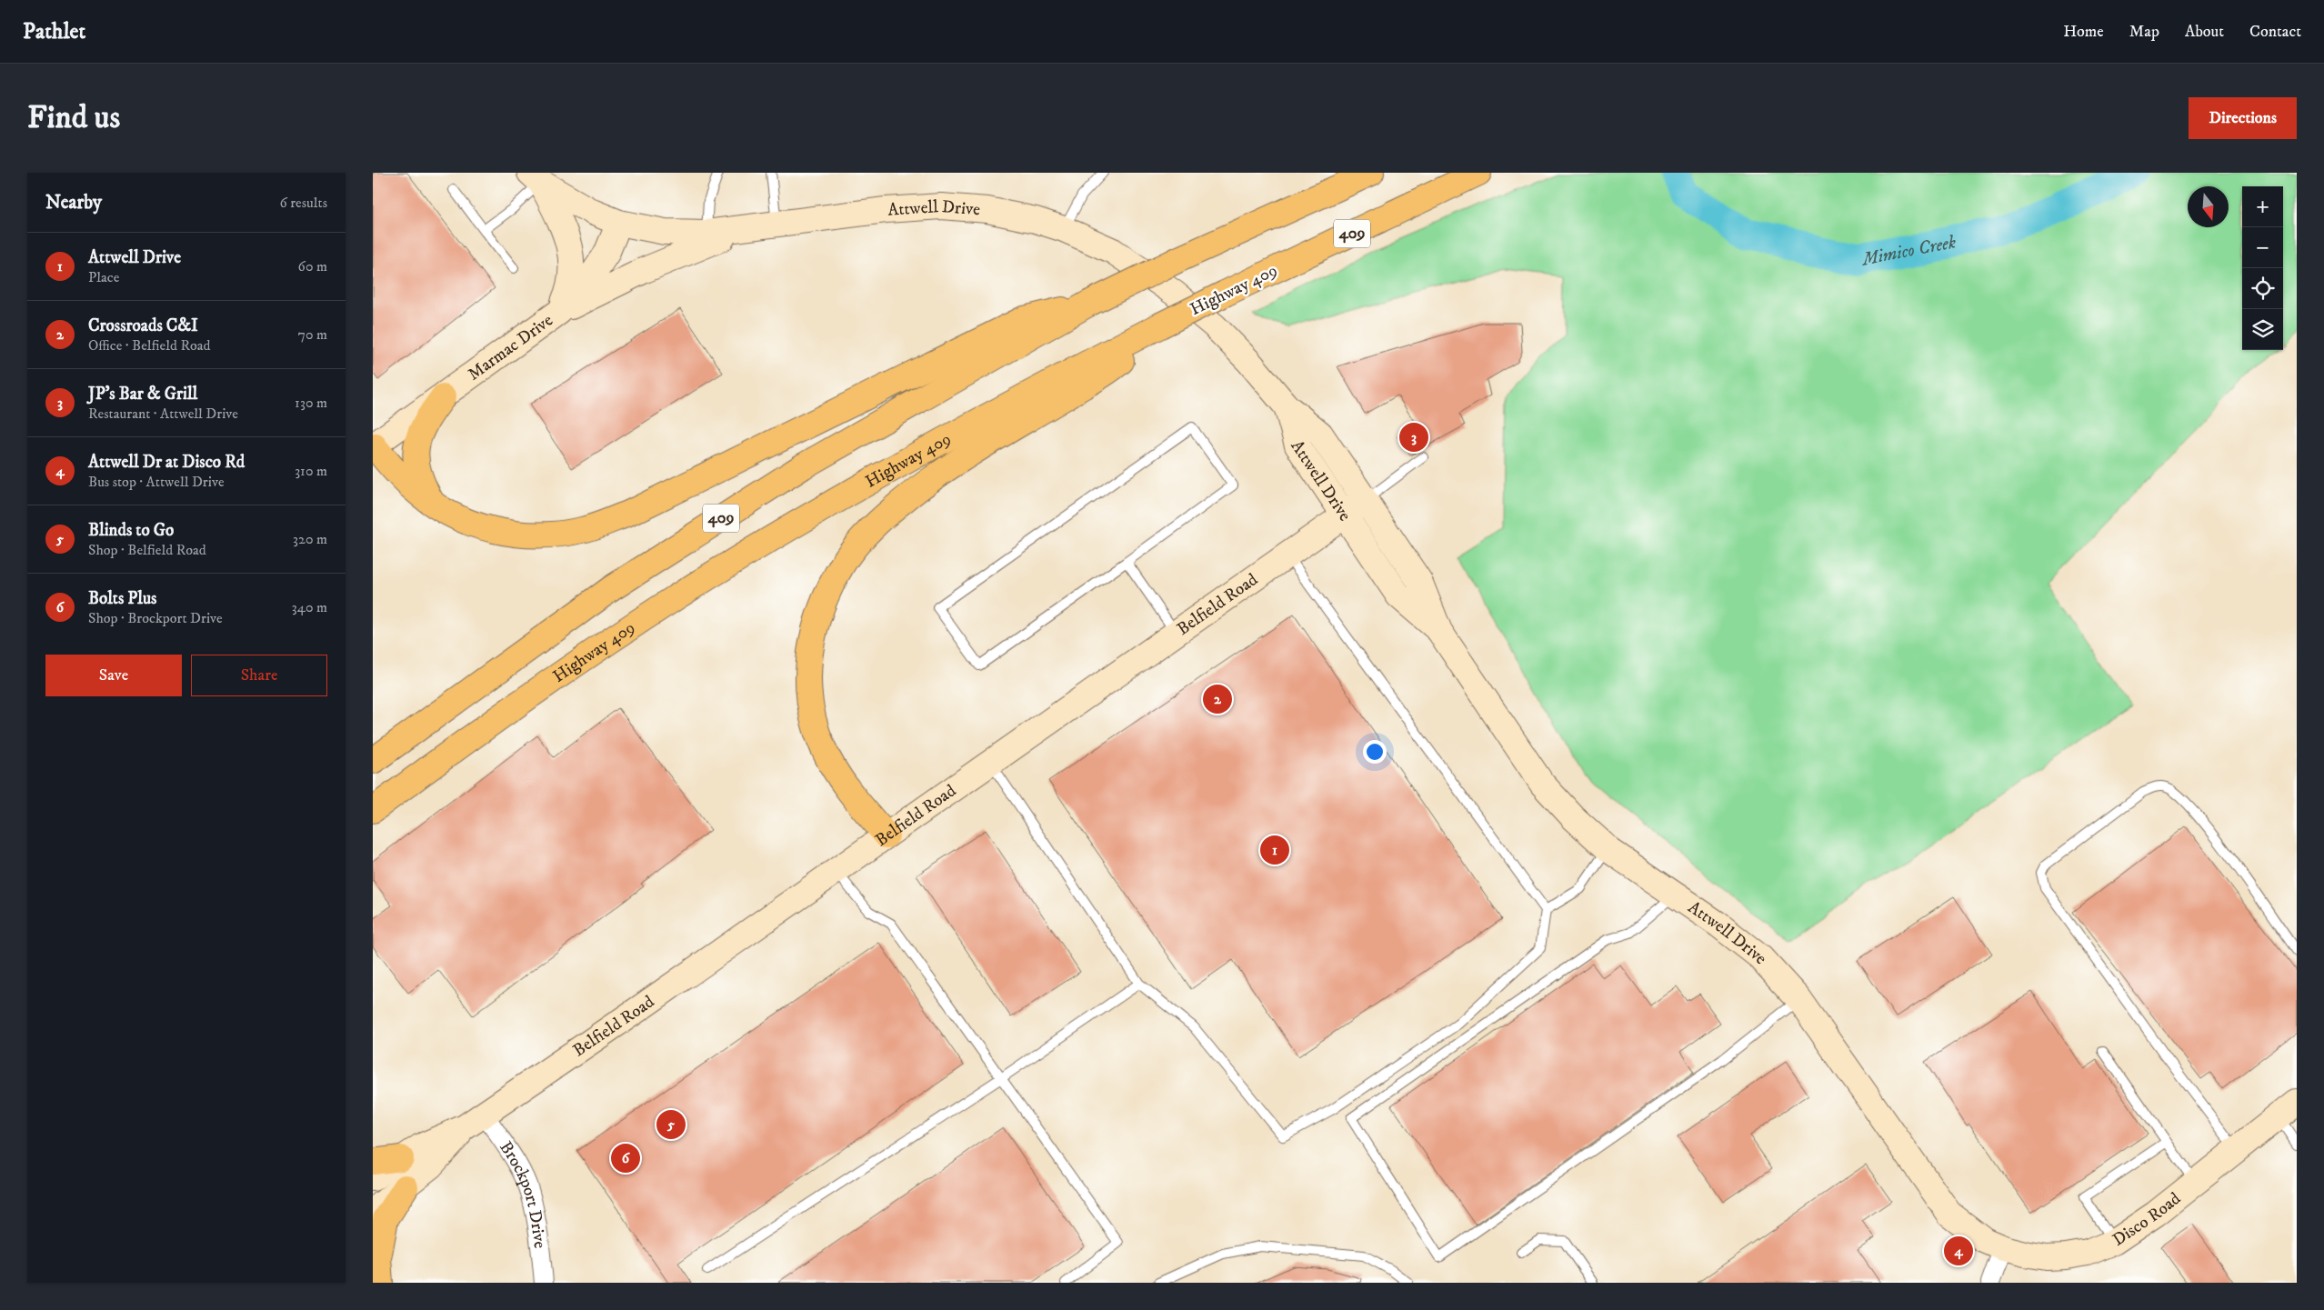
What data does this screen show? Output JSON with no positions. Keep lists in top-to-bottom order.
{
  "streets": {
    "main road": [
      "Attwell Drive",
      "409",
      "Highway 409",
      "Marmac Drive",
      "Belfield Road",
      "Disco Road"
    ],
    "street": ["Brockport Drive"]
  },
  "crossings": [
    ["Attwell Drive", "Marmac Drive"],
    ["Attwell Drive", "Belfield Road"],
    ["Attwell Drive", "Disco Road"],
    ["Belfield Road", "Brockport Drive"]
  ],
  "water": ["Mimico Creek"],
  "north": "bottom",
  "page": {
    "header": "Pathlet",
    "nav": [
      "Home",
      "Map",
      "About",
      "Contact"
    ],
    "buttons": [
      "Directions",
      ["Save", "Share"]
    ],
    "title": "Find us",
    "heading": ["Nearby", "6 results"],
    "map_buttons": ["+", "−"],
    "list": [
      {
        "mark": "1",
        "name": "Attwell Drive",
        "note": "Place",
        "value": "60 m"
      },
      {
        "mark": "2",
        "name": "Crossroads C&I",
        "note": "Office · Belfield Road",
        "value": "70 m"
      },
      {
        "mark": "3",
        "name": "JP's Bar & Grill",
        "note": "Restaurant · Attwell Drive",
        "value": "130 m"
      },
      {
        "mark": "4",
        "name": "Attwell Dr at Disco Rd",
        "note": "Bus stop · Attwell Drive",
        "value": "310 m"
      },
      {
        "mark": "5",
        "name": "Blinds to Go",
        "note": "Shop · Belfield Road",
        "value": "320 m"
      },
      {
        "mark": "6",
        "name": "Bolts Plus",
        "note": "Shop · Brockport Drive",
        "value": "340 m"
      }
    ],
    "pins": [
      "3",
      "2",
      "1",
      "5",
      "6",
      "4"
    ]
  }
}
